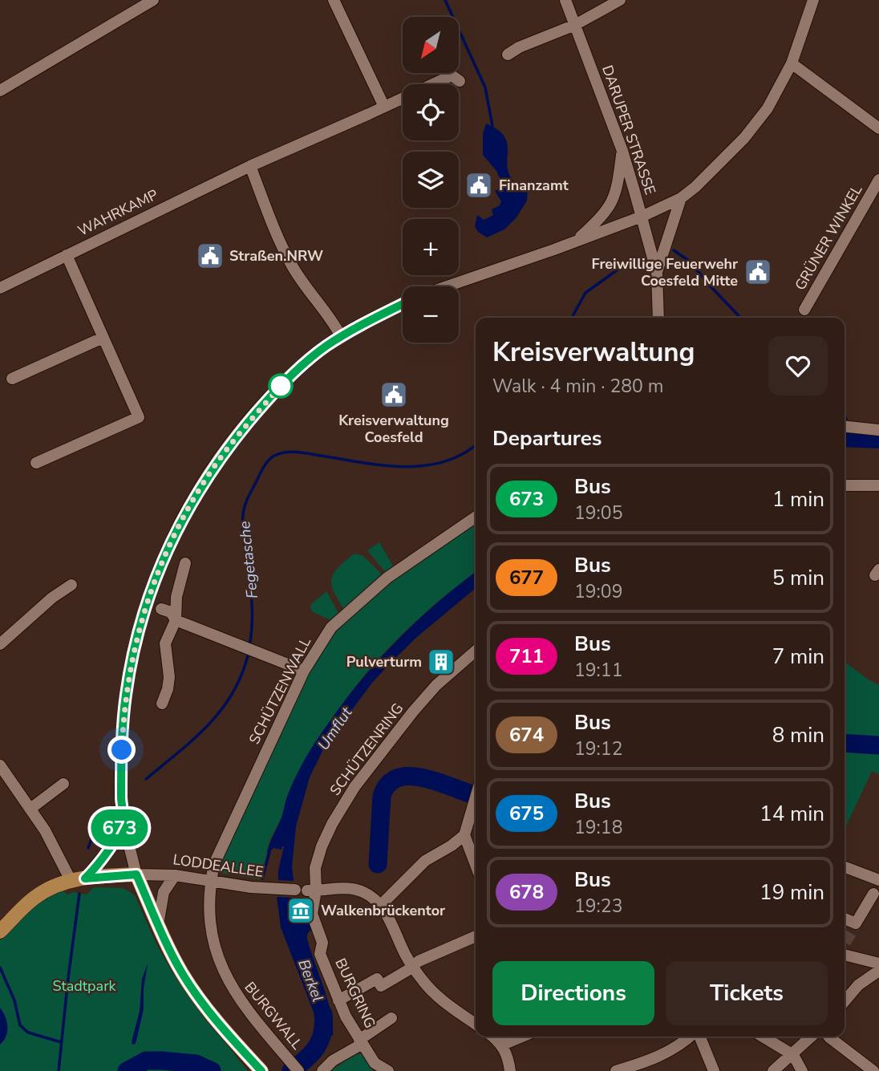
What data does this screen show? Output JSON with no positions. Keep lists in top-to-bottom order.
{
  "streets": {
    "street": [
      "DARUPER STRASSE",
      "WAHRKAMP",
      "GRÜNER WINKEL",
      "SCHÜTZENWALL",
      "SCHÜTZENRING",
      "LODDEALLEE",
      "BURGRING",
      "BURGWALL"
    ]
  },
  "crossings": [
    ["SCHÜTZENWALL", "LODDEALLEE"],
    ["SCHÜTZENWALL", "BURGWALL"],
    ["SCHÜTZENRING", "LODDEALLEE"],
    ["SCHÜTZENRING", "BURGRING"],
    ["LODDEALLEE", "BURGRING"],
    ["LODDEALLEE", "BURGWALL"]
  ],
  "water": ["Fegetasche", "Umflut", "Berkel"],
  "parks": ["Stadtpark"],
  "places": {
    "public building": [
      "Finanzamt",
      "Straßen.NRW",
      "Freiwillige Feuerwehr Coesfeld Mitte",
      "Kreisverwaltung Coesfeld"
    ],
    "building": ["Pulverturm"],
    "museum": ["Walkenbrückentor"]
  },
  "lines": ["bus line 673"],
  "north": "bottom left",
  "page": {
    "on_map": "673",
    "map_buttons": ["+", "−"],
    "heading": [
      ["Kreisverwaltung", "Walk · 4 min · 280 m"],
      "Departures"
    ],
    "list": [
      {
        "mark": "673",
        "name": "Bus",
        "note": "19:05",
        "value": "1 min"
      },
      {
        "mark": "677",
        "name": "Bus",
        "note": "19:09",
        "value": "5 min"
      },
      {
        "mark": "711",
        "name": "Bus",
        "note": "19:11",
        "value": "7 min"
      },
      {
        "mark": "674",
        "name": "Bus",
        "note": "19:12",
        "value": "8 min"
      },
      {
        "mark": "675",
        "name": "Bus",
        "note": "19:18",
        "value": "14 min"
      },
      {
        "mark": "678",
        "name": "Bus",
        "note": "19:23",
        "value": "19 min"
      }
    ],
    "buttons": ["Directions", "Tickets"]
  }
}
